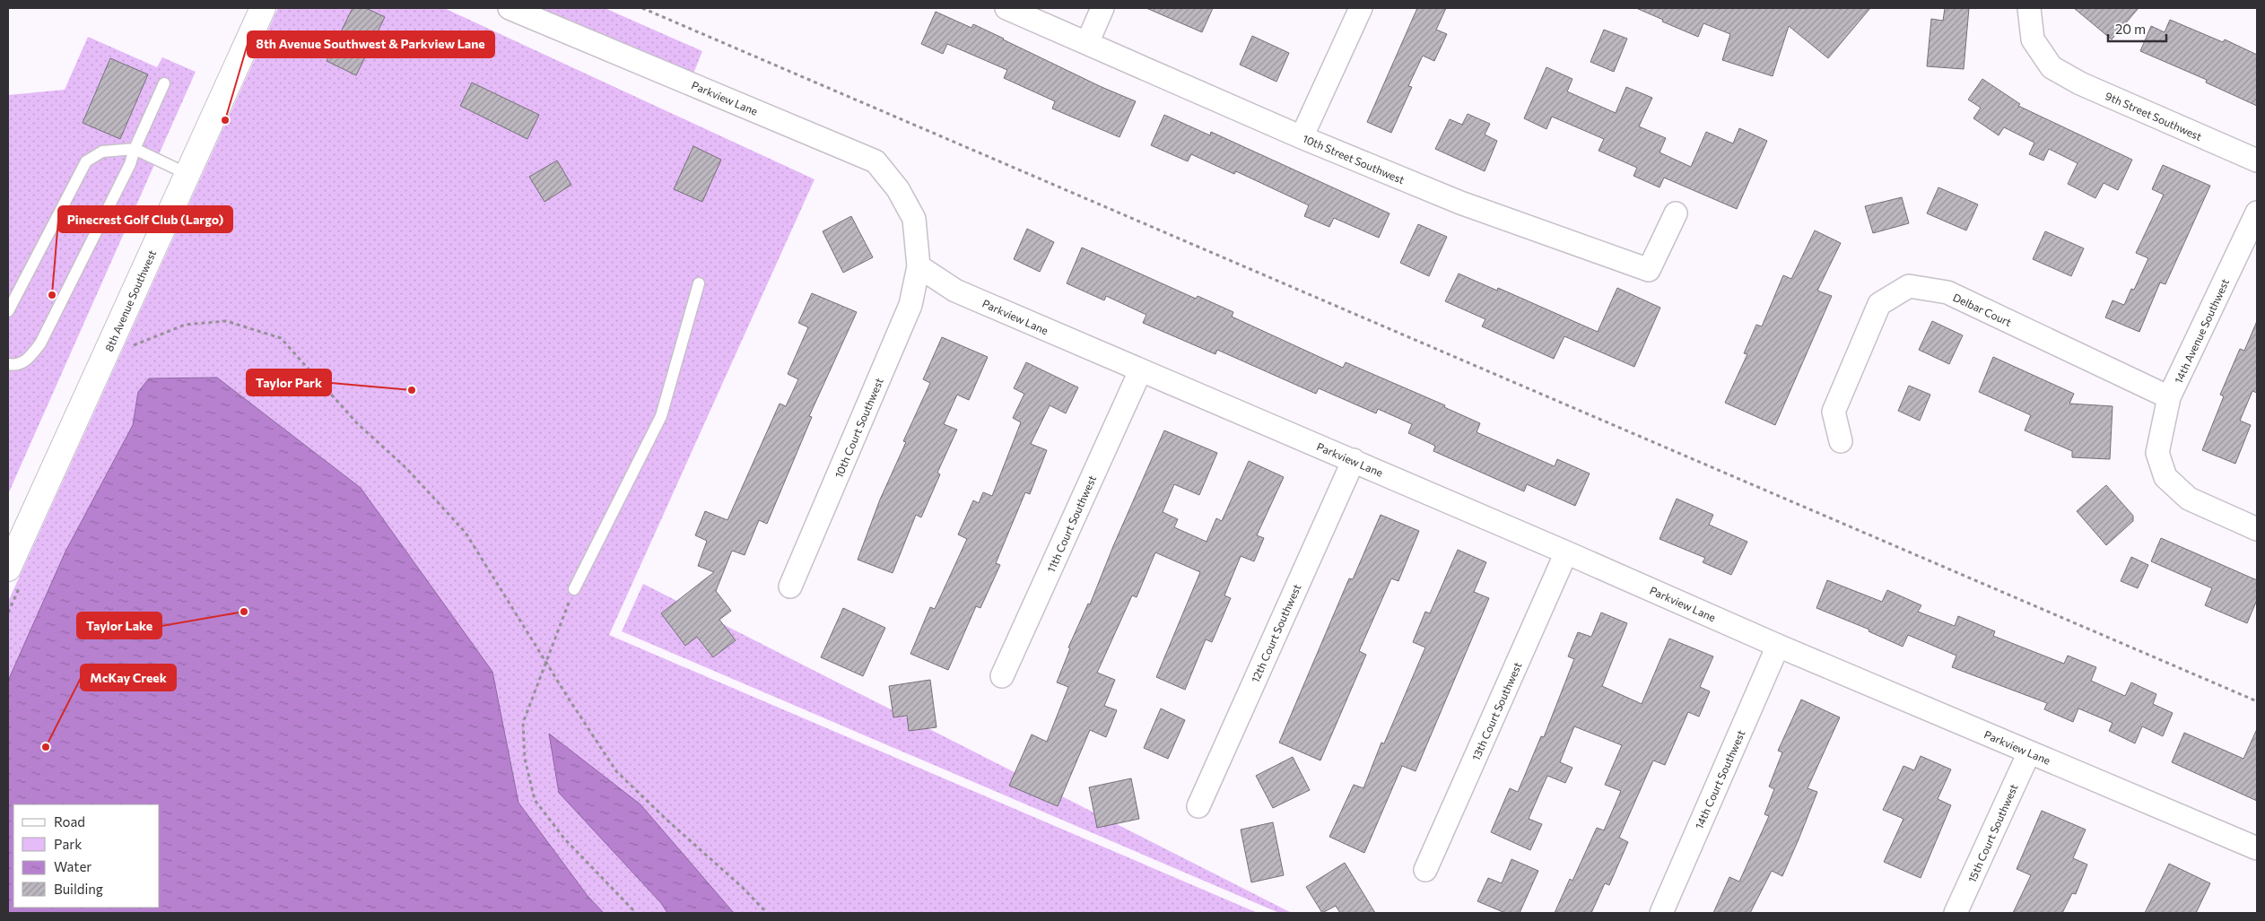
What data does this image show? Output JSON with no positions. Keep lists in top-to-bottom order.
{
  "streets": {
    "street": [
      "Parkview Lane",
      "9th Street Southwest",
      "10th Street Southwest",
      "8th Avenue Southwest",
      "Delbar Court",
      "14th Avenue Southwest",
      "10th Court Southwest",
      "11th Court Southwest",
      "12th Court Southwest",
      "13th Court Southwest",
      "14th Court Southwest",
      "15th Court Southwest"
    ]
  },
  "crossings": [
    ["Parkview Lane", "10th Court Southwest"],
    ["Parkview Lane", "11th Court Southwest"],
    ["Parkview Lane", "12th Court Southwest"],
    ["Parkview Lane", "13th Court Southwest"],
    ["Parkview Lane", "14th Court Southwest"],
    ["Parkview Lane", "15th Court Southwest"],
    ["Delbar Court", "14th Avenue Southwest"]
  ],
  "places": [
    "8th Avenue Southwest & Parkview Lane",
    "Pinecrest Golf Club (Largo)",
    "Taylor Park",
    "Taylor Lake",
    "McKay Creek"
  ],
  "legend": [
    "Road",
    "Park",
    "Water",
    "Building"
  ],
  "scale_bar": "20 m"
}
